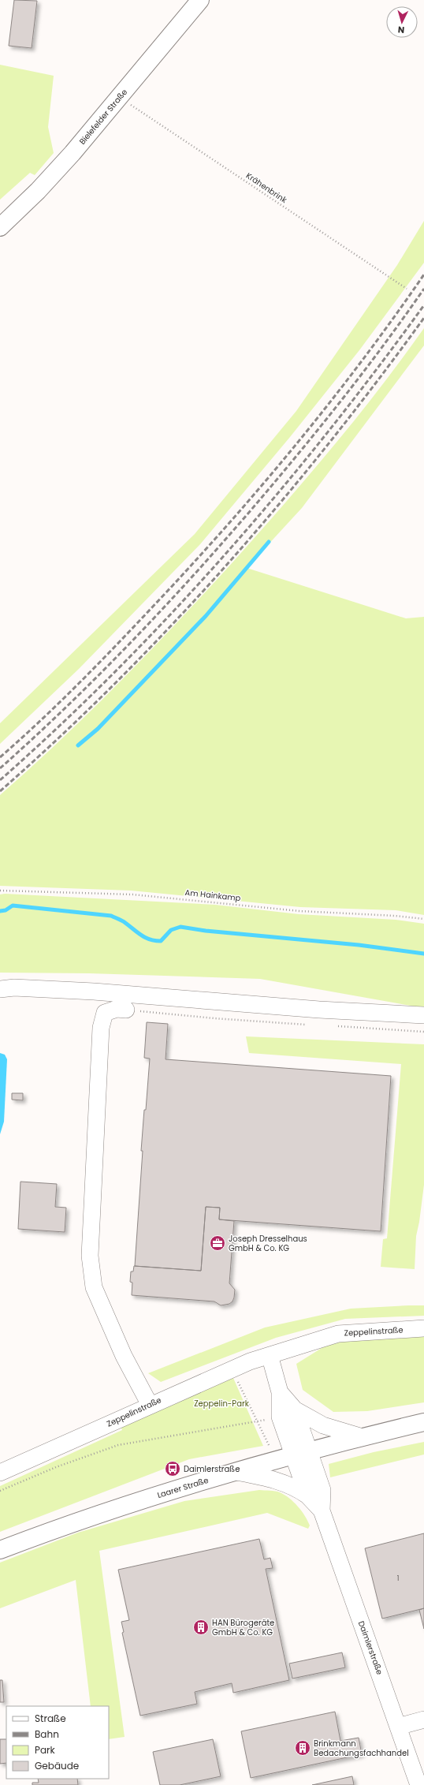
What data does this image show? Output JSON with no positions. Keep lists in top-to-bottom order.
{
  "streets": {
    "main road": ["Bielefelder Straße", "Laarer Straße"],
    "street": ["Zeppelinstraße", "Daimlerstraße"],
    "path": ["Krähenbrink", "Am Hainkamp"]
  },
  "crossings": [
    ["Bielefelder Straße", "Krähenbrink"],
    ["Laarer Straße", "Daimlerstraße"]
  ],
  "parks": ["Zeppelin-Park"],
  "places": {
    "office": ["Joseph Dresselhaus GmbH & Co. KG"],
    "bus stop": ["Daimlerstraße"],
    "building": ["HAN Bürogeräte GmbH & Co. KG", "Brinkmann Bedachungsfachhandel"]
  },
  "house_numbers": ["1"],
  "legend": [
    "Straße",
    "Bahn",
    "Park",
    "Gebäude"
  ],
  "north": "bottom"
}
